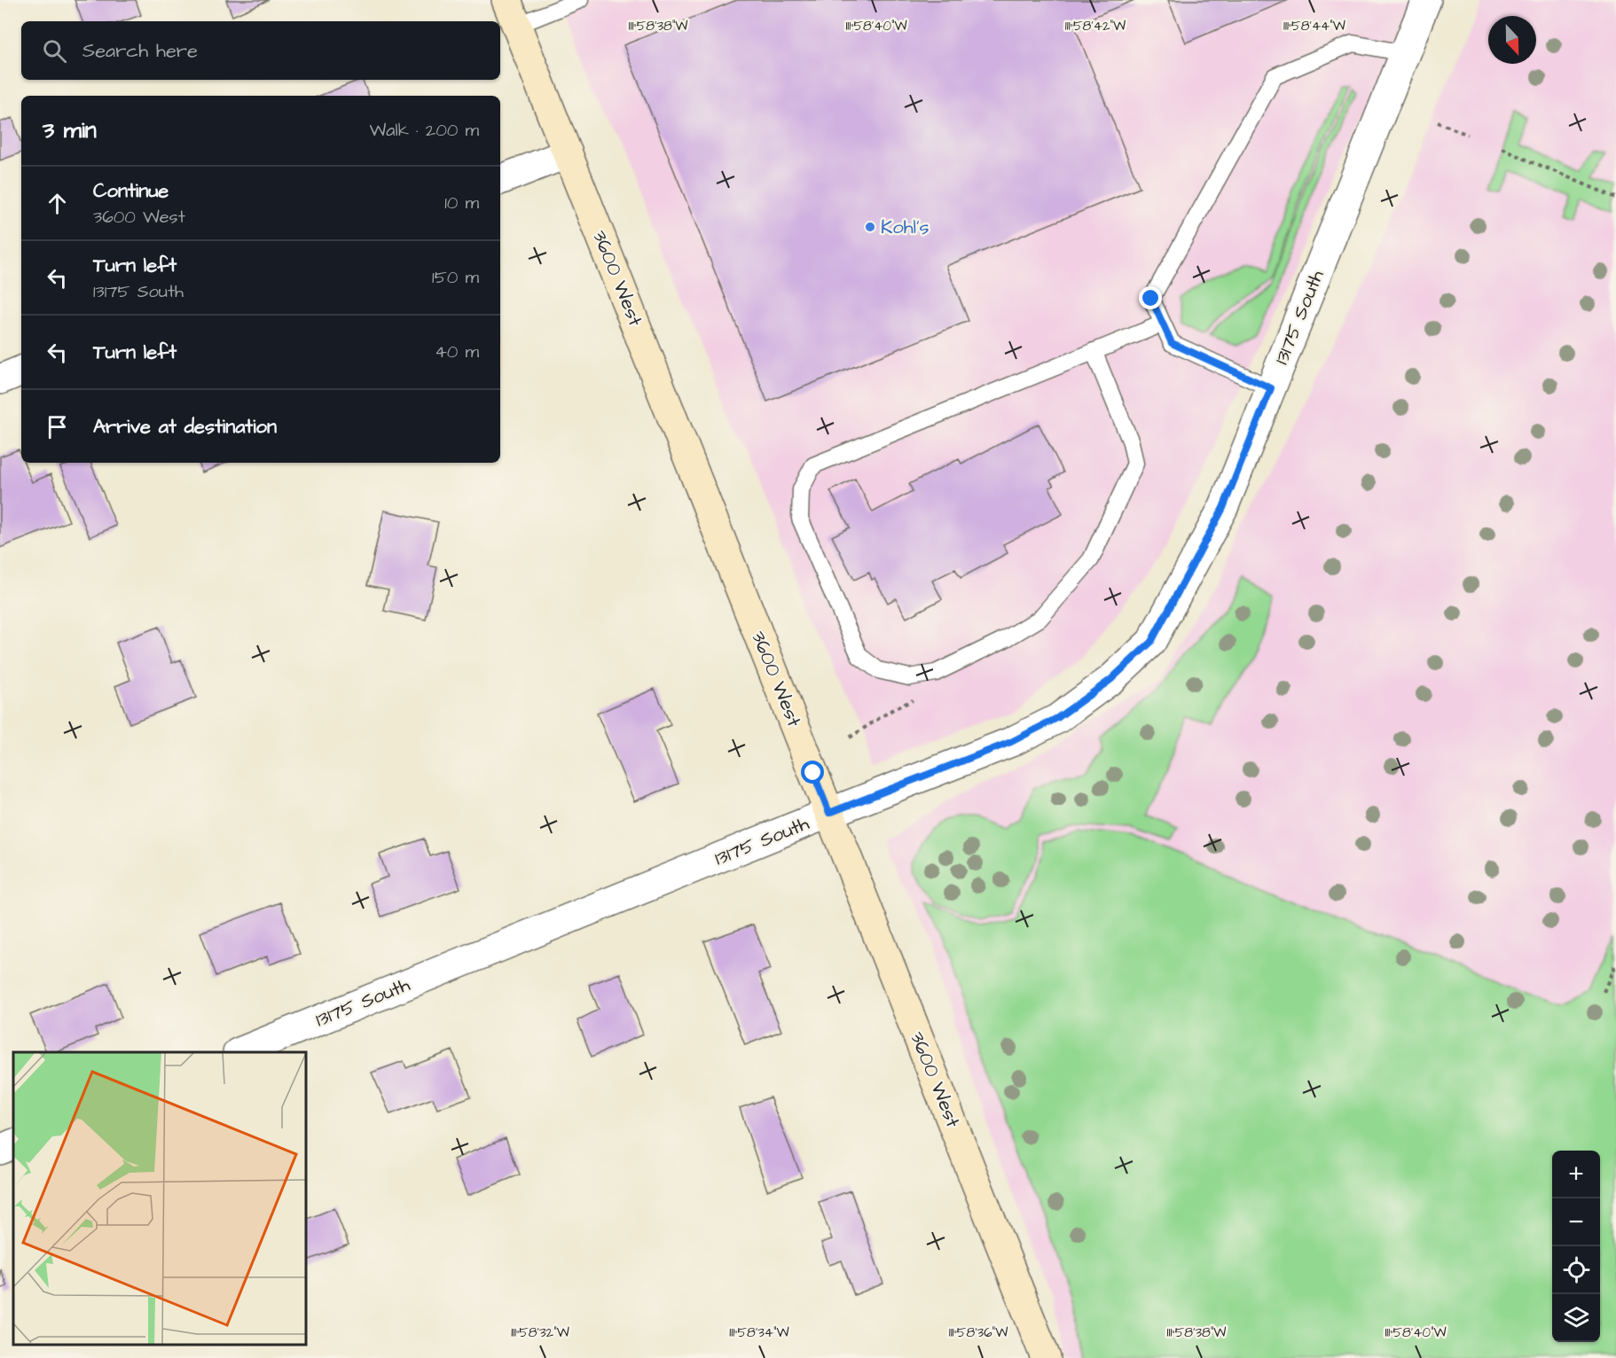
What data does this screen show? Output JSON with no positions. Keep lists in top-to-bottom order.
{
  "streets": {
    "main road": ["3600 West"],
    "street": ["13175 South"]
  },
  "crossings": [
    ["3600 West", "13175 South"]
  ],
  "places": ["Kohl's"],
  "north": "bottom",
  "page": {
    "search": "Search here",
    "heading": ["3 min", "Walk · 200 m"],
    "list": [
      ["Continue", "3600 West", "10 m"],
      ["Turn left", "13175 South", "150 m"],
      ["Turn left", "40 m"],
      "Arrive at destination"
    ],
    "map_buttons": ["+", "−"]
  },
  "coordinates": [
    "111°58'38\"W",
    "111°58'40\"W",
    "111°58'42\"W",
    "111°58'44\"W",
    "111°58'32\"W",
    "111°58'34\"W",
    "111°58'36\"W"
  ]
}
